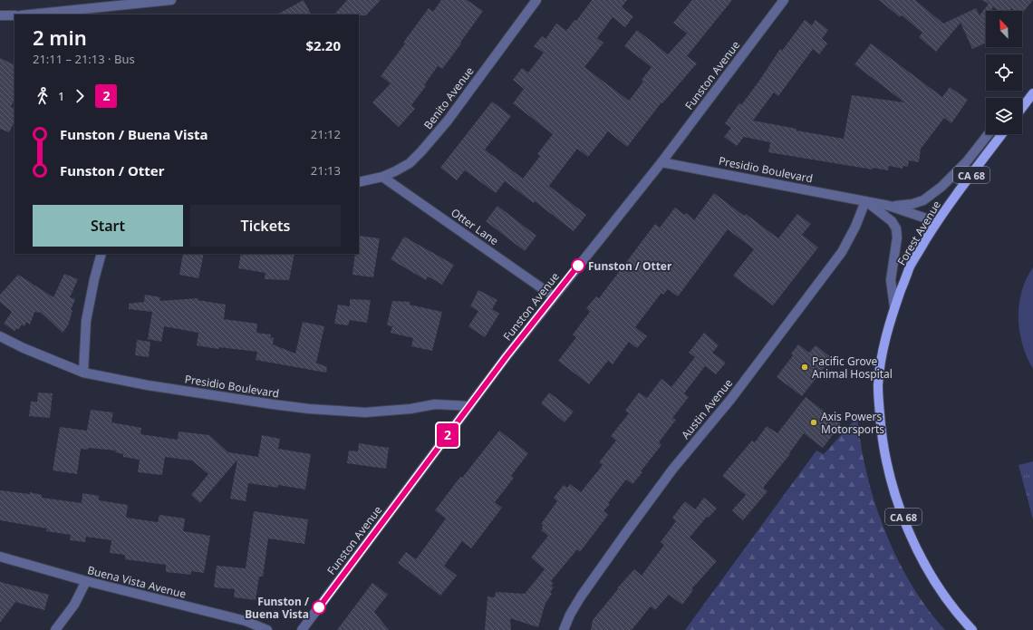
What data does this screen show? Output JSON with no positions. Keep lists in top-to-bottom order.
{
  "streets": {
    "main road": ["CA 68", "Forest Avenue"],
    "street": [
      "Funston Avenue",
      "Benito Avenue",
      "Presidio Boulevard",
      "Otter Lane",
      "Austin Avenue",
      "Buena Vista Avenue"
    ]
  },
  "crossings": [
    ["Funston Avenue", "Presidio Boulevard"],
    ["Funston Avenue", "Otter Lane"],
    ["Benito Avenue", "Otter Lane"],
    ["Presidio Boulevard", "Forest Avenue"],
    ["Presidio Boulevard", "Austin Avenue"]
  ],
  "places": [
    "Funston / Otter",
    "Pacific Grove Animal Hospital",
    "Axis Powers Motorsports",
    "Funston / Buena Vista"
  ],
  "lines": ["bus line 2"],
  "north": "top left",
  "page": {
    "on_map": "2",
    "heading": ["2 min", "21:11 – 21:13 · Bus", "$2.20"],
    "legs": ["1", "2"],
    "list": [
      {
        "name": "Funston / Buena Vista",
        "value": "21:12"
      },
      {
        "name": "Funston / Otter",
        "value": "21:13"
      }
    ],
    "buttons": ["Start", "Tickets"]
  }
}
